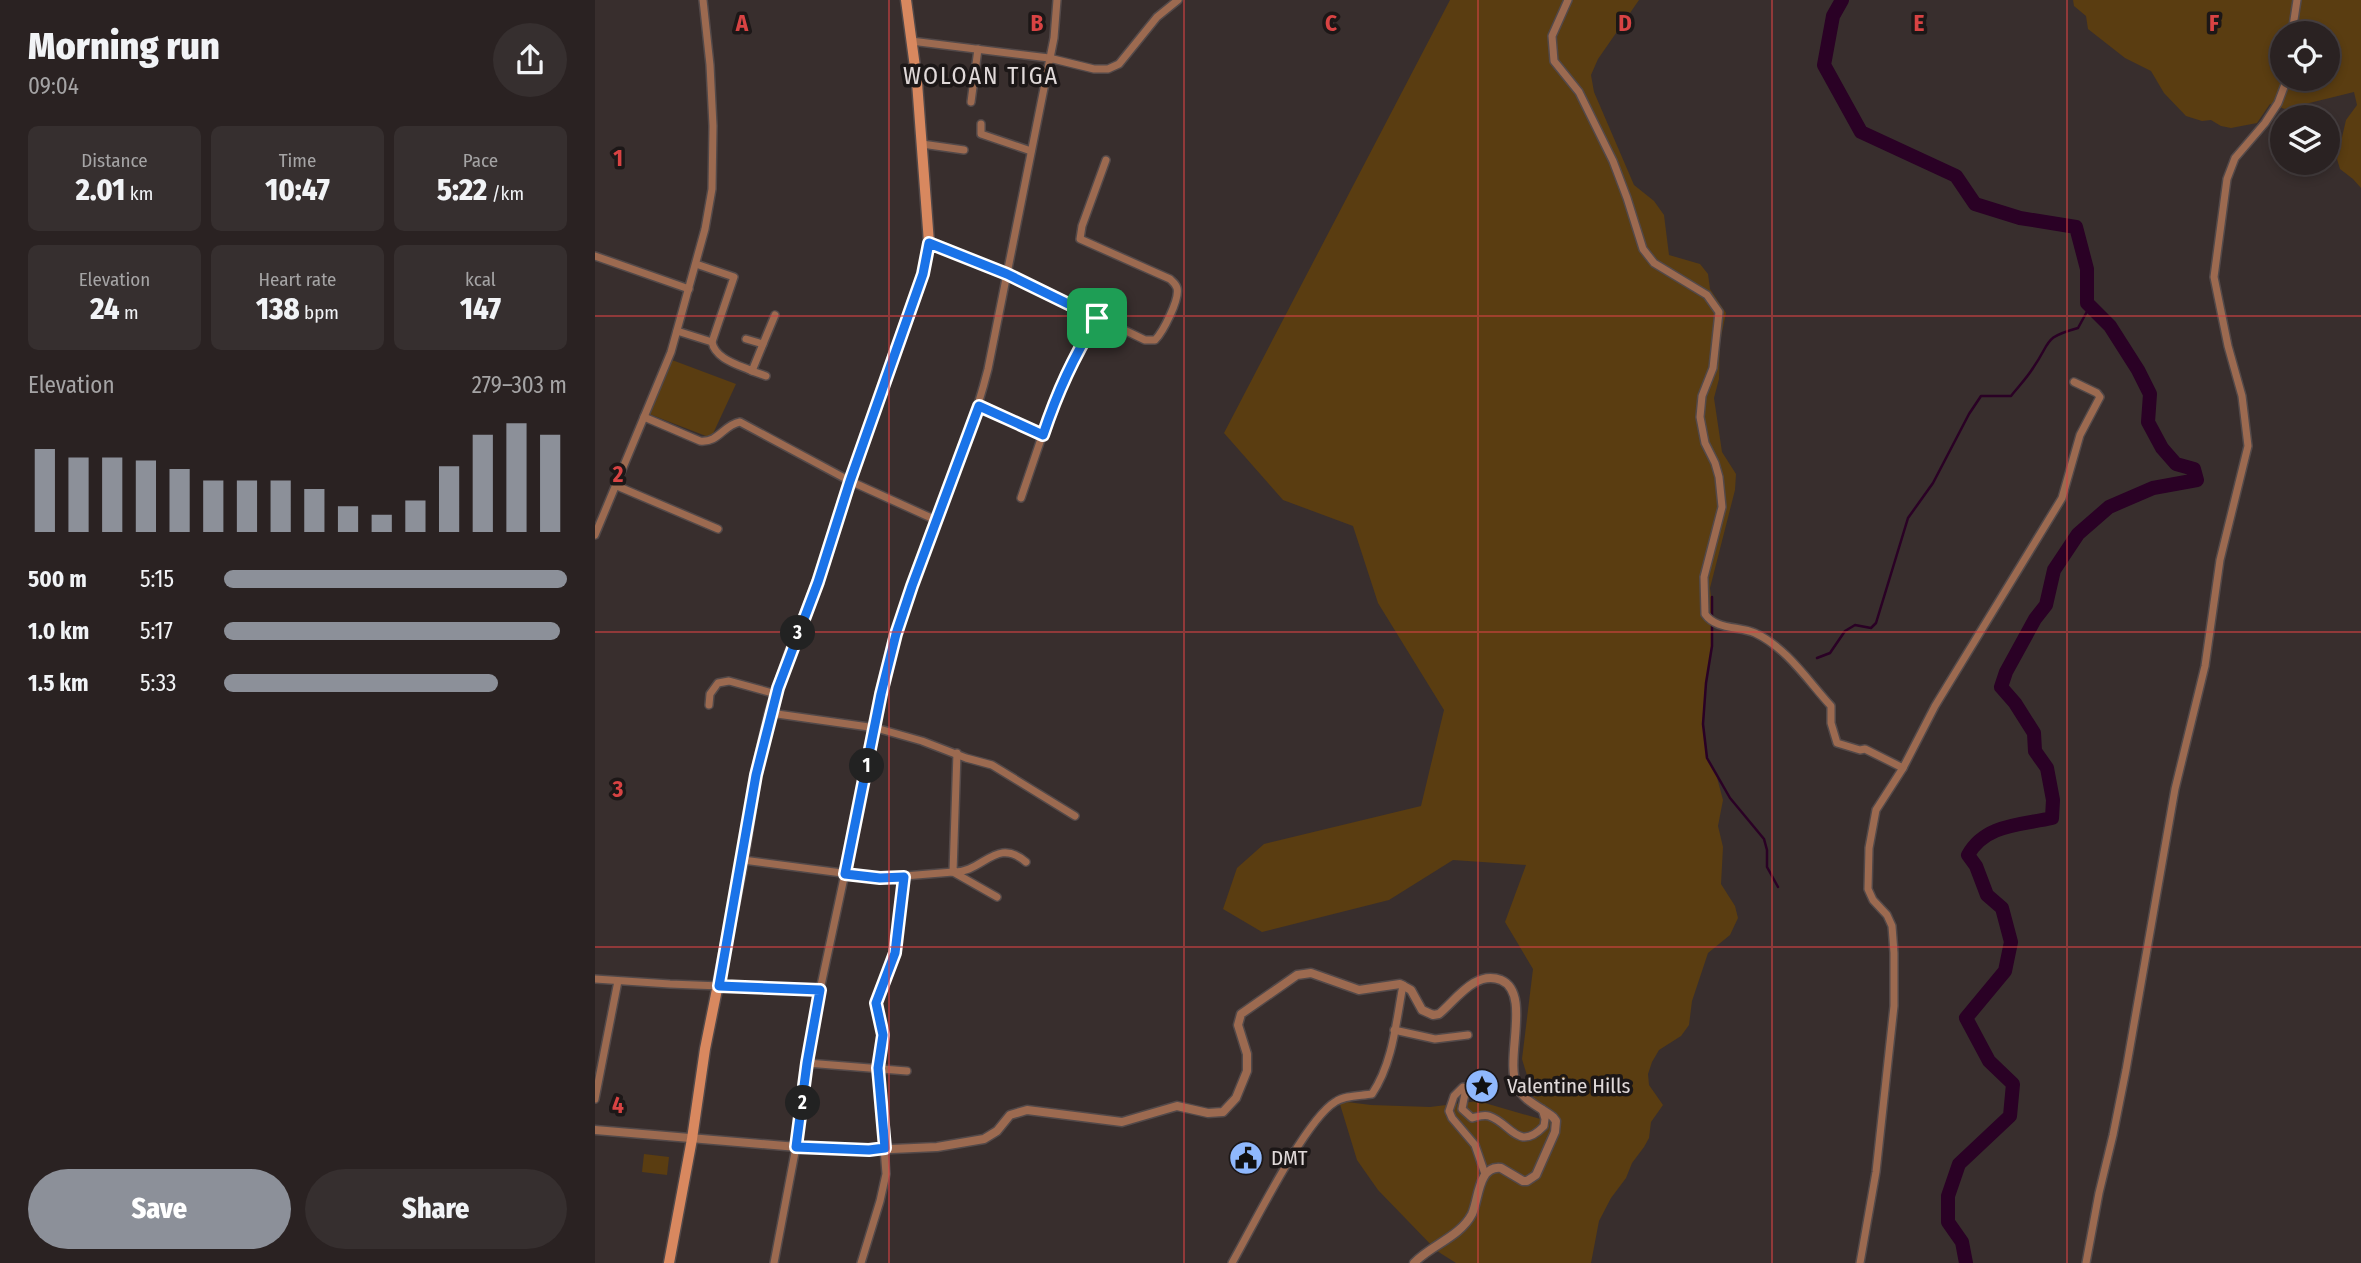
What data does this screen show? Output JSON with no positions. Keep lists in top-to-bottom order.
{
  "districts": ["WOLOAN TIGA"],
  "places": {
    "place": ["Valentine Hills"],
    "public building": ["DMT"]
  },
  "page": {
    "heading": ["Morning run", "09:04"],
    "stats": [
      ["Distance", "2.01 km"],
      ["Time", "10:47"],
      ["Pace", "5:22 /km"],
      ["Elevation", "24 m"],
      ["Heart rate", "138 bpm"],
      ["kcal", "147"]
    ],
    "chart": ["Elevation", "279–303 m"],
    "list": [
      {
        "name": "500 m",
        "note": "5:15"
      },
      {
        "name": "1.0 km",
        "note": "5:17"
      },
      {
        "name": "1.5 km",
        "note": "5:33"
      }
    ],
    "pins": ["3", "1", "2"],
    "buttons": ["Save", "Share"]
  },
  "grid": {
    "columns": [
      "A",
      "B",
      "C",
      "D",
      "E",
      "F"
    ],
    "rows": [
      "1",
      "2",
      "3",
      "4"
    ]
  }
}
